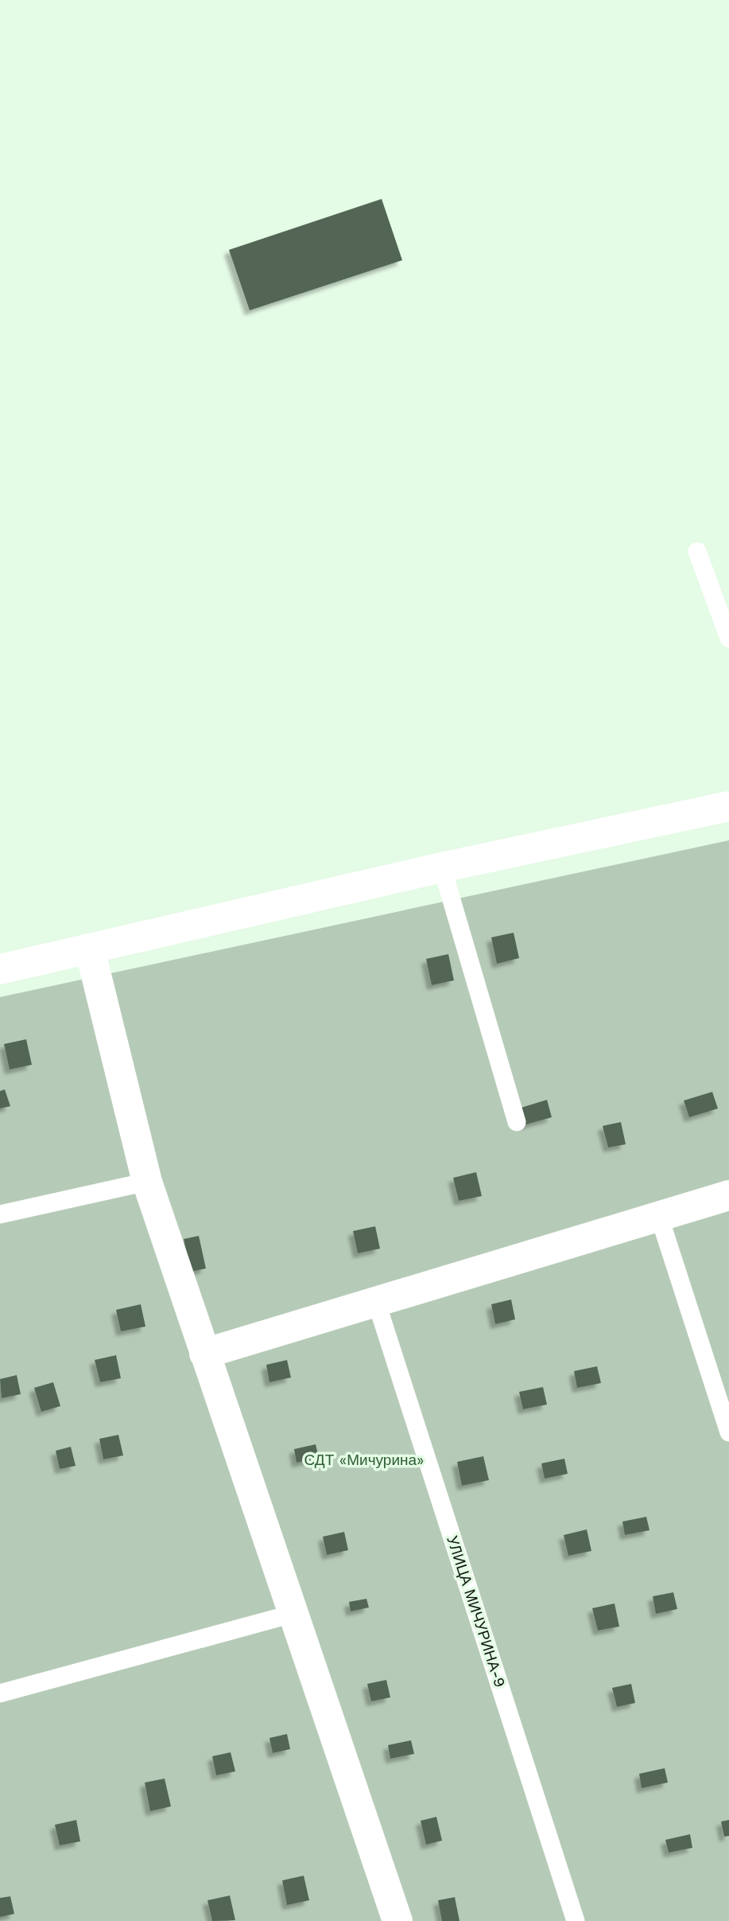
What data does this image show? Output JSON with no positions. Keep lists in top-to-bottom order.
{
  "streets": {
    "lane": ["УЛИЦА МИЧУРИНА-9"]
  },
  "parks": ["СДТ «Мичурина»"]
}
